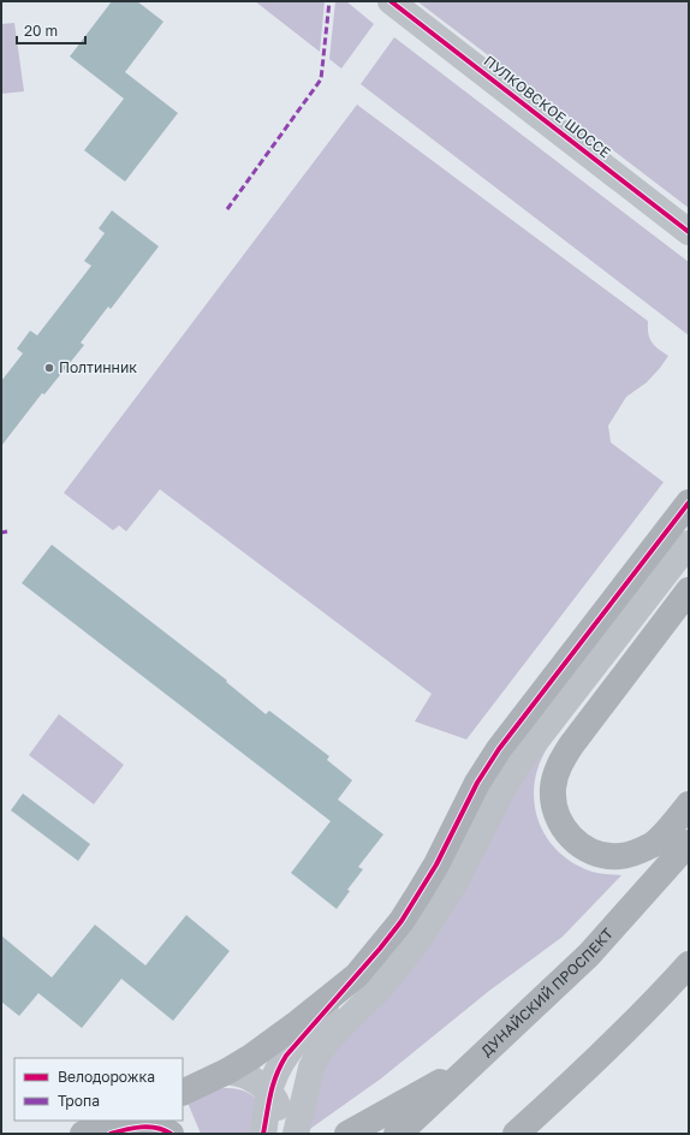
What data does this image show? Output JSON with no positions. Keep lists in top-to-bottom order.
{
  "streets": {
    "main road": ["ДУНАЙСКИЙ ПРОСПЕКТ"],
    "street": ["ПУЛКОВСКОЕ ШОССЕ"]
  },
  "places": ["Полтинник"],
  "legend": ["Велодорожка", "Тропа"],
  "scale_bar": "20 m"
}
